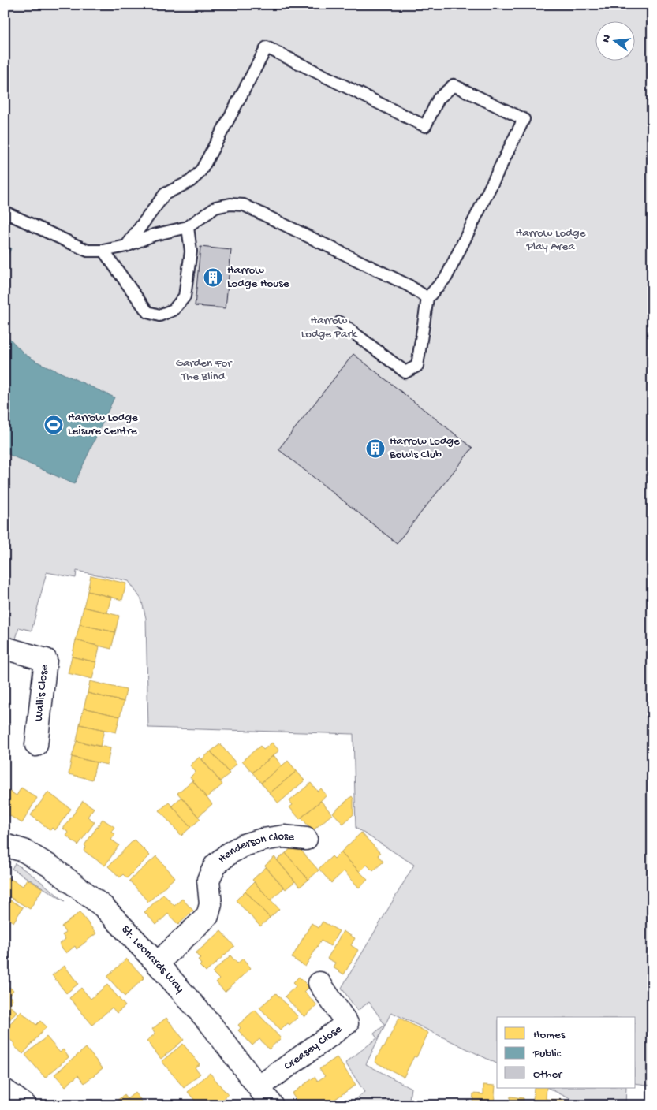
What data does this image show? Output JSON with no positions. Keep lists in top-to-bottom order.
{
  "streets": {
    "street": [
      "Wallis Close",
      "Henderson Close",
      "St. Leonards Way",
      "Creasey Close"
    ]
  },
  "crossings": [
    ["Henderson Close", "St. Leonards Way"],
    ["St. Leonards Way", "Creasey Close"]
  ],
  "parks": ["Harrow Lodge Play Area", "Harrow Lodge Park", "Garden For The Blind"],
  "places": {
    "building": ["Harrow Lodge House", "Harrow Lodge Bowls Club"],
    "sports": ["Harrow Lodge Leisure Centre"]
  },
  "legend": ["Homes", "Public", "Other"],
  "north": "left"
}
